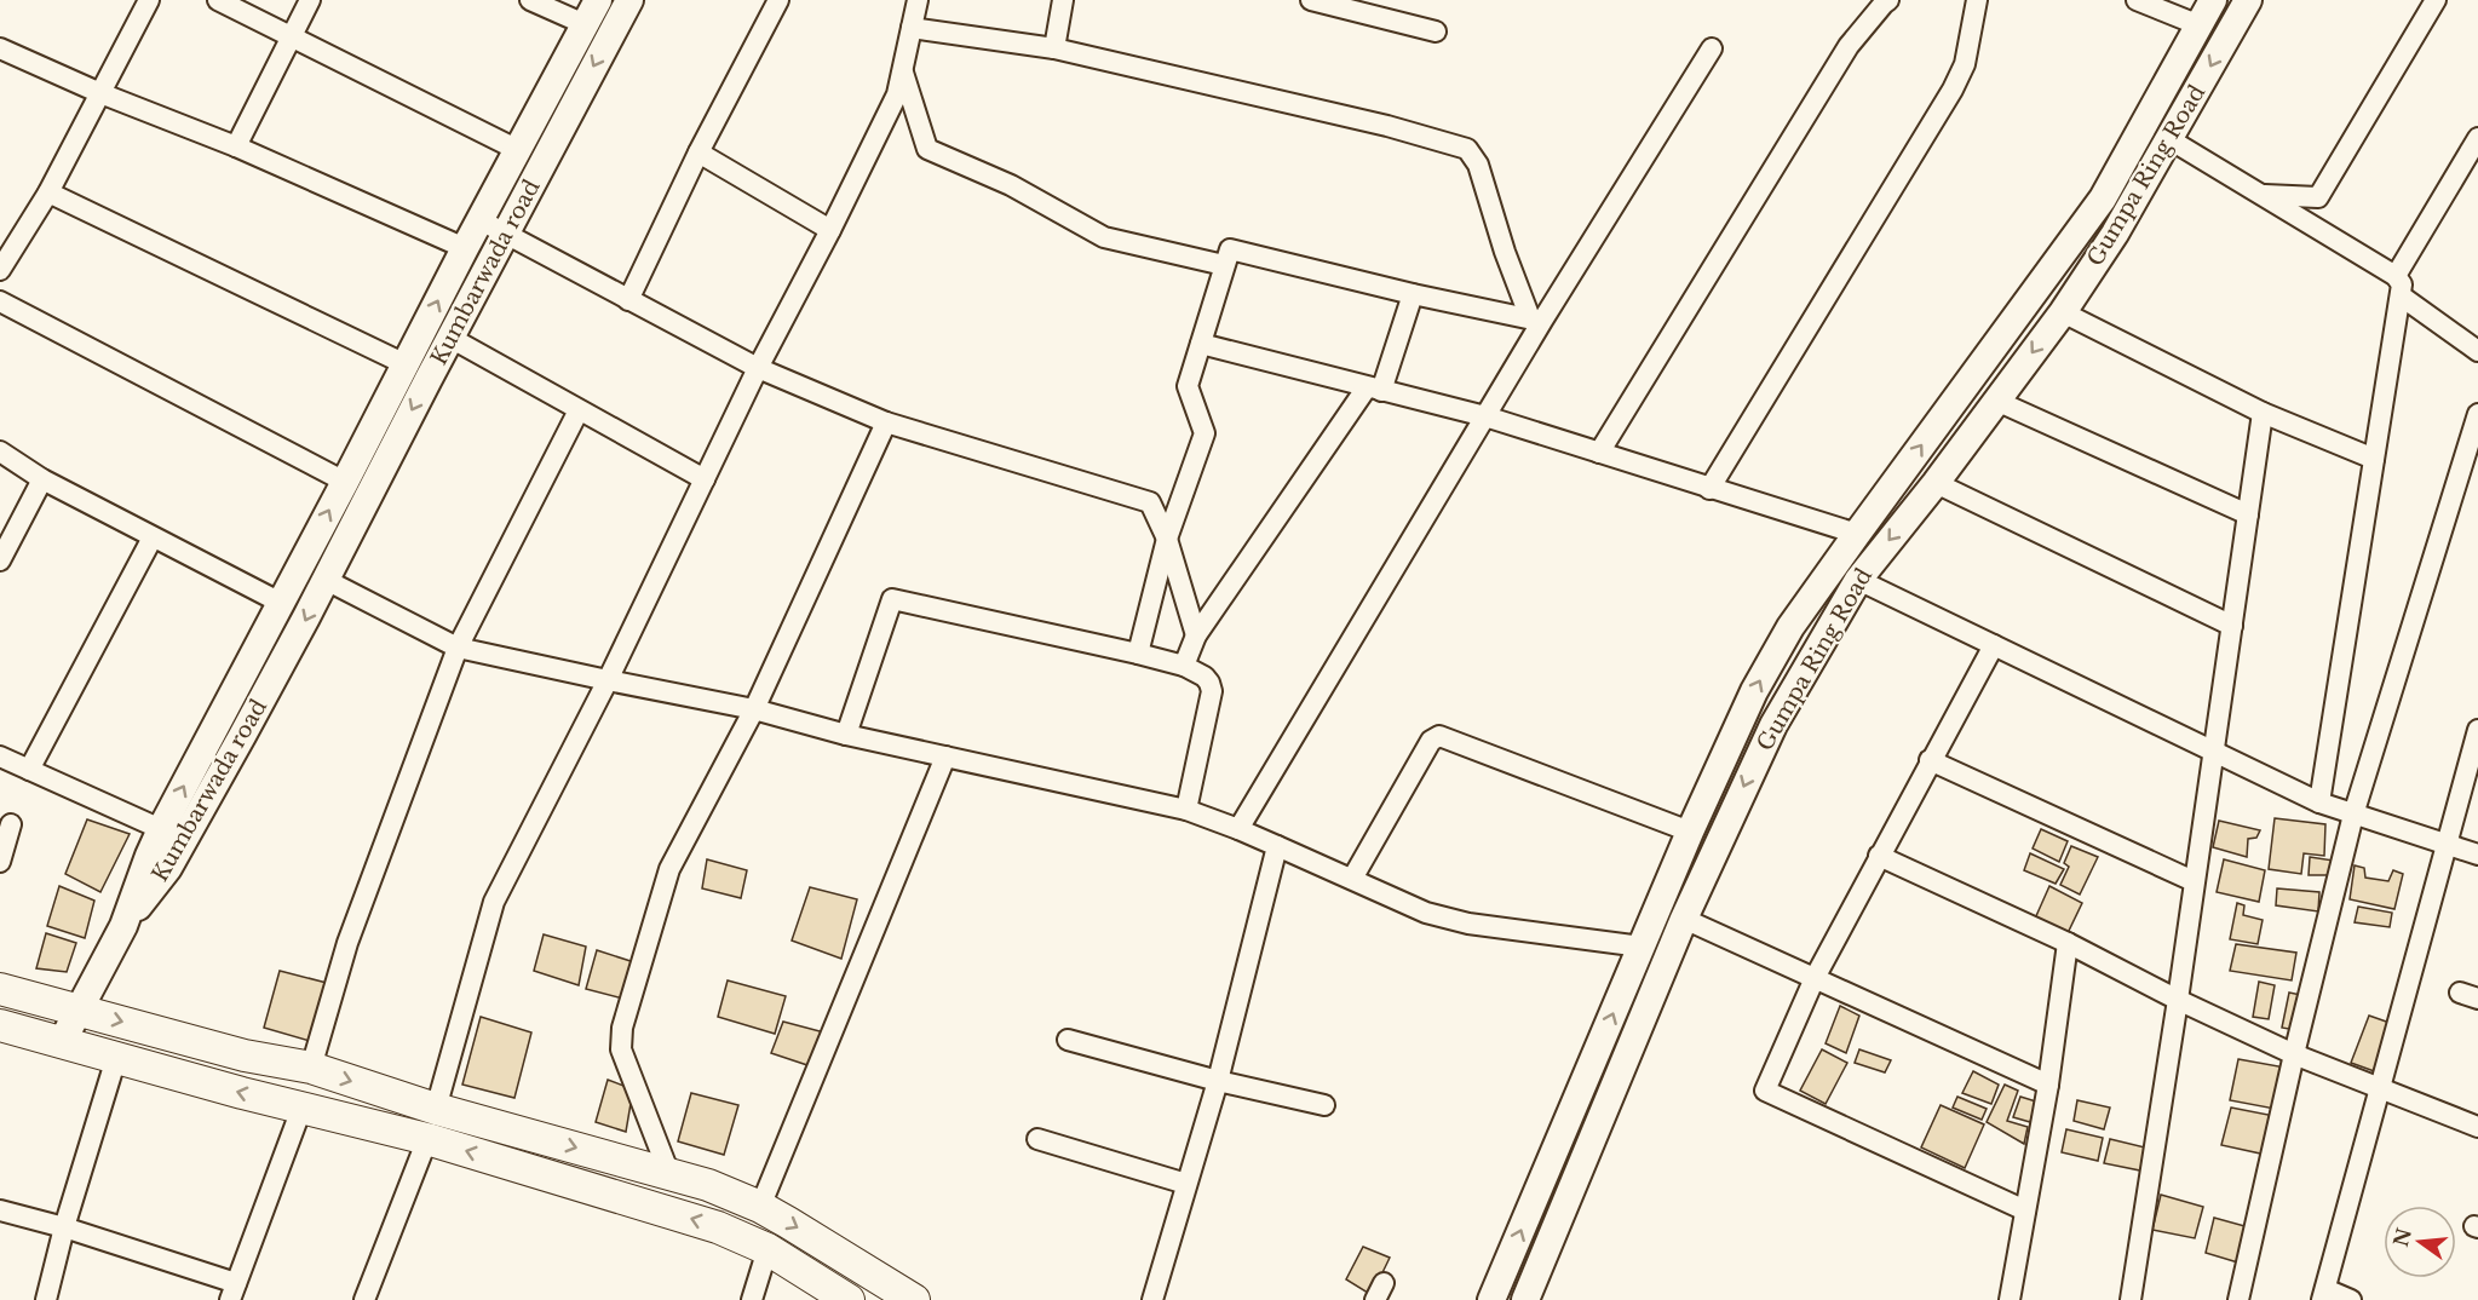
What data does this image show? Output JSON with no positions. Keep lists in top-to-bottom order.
{
  "streets": {
    "street": ["Gumpa Ring Road", "Kumbarwada road"]
  },
  "north": "left"
}
